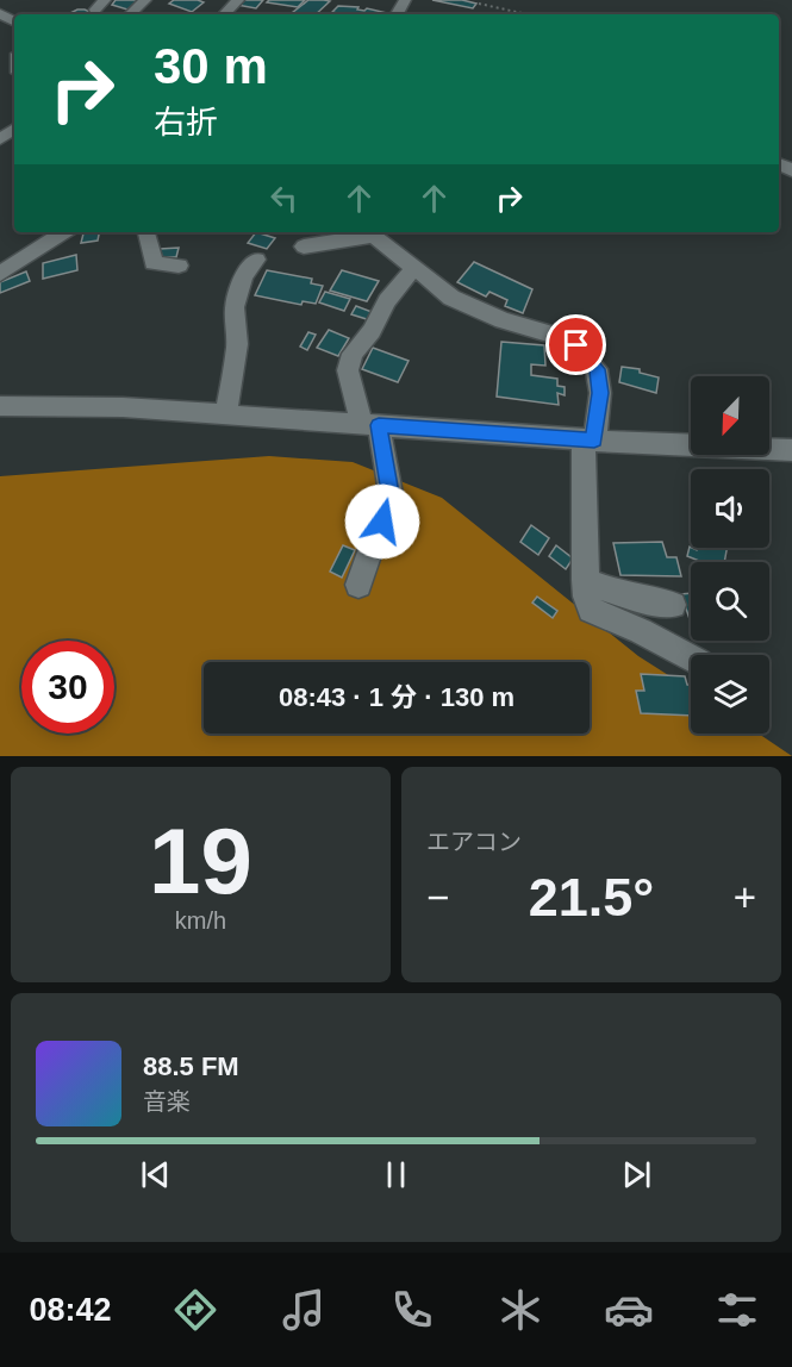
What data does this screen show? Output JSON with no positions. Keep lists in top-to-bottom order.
{
  "north": "bottom left",
  "page": {
    "turn": ["30 m", "右折"],
    "limit": "30",
    "trip": "08:43 · 1 分 · 130 m",
    "tile": [
      ["19", "km/h"],
      "エアコン"
    ],
    "heat": ["−", "21.5°", "+"],
    "song": ["88.5 FM", "音楽"],
    "tabs": "08:42"
  }
}
